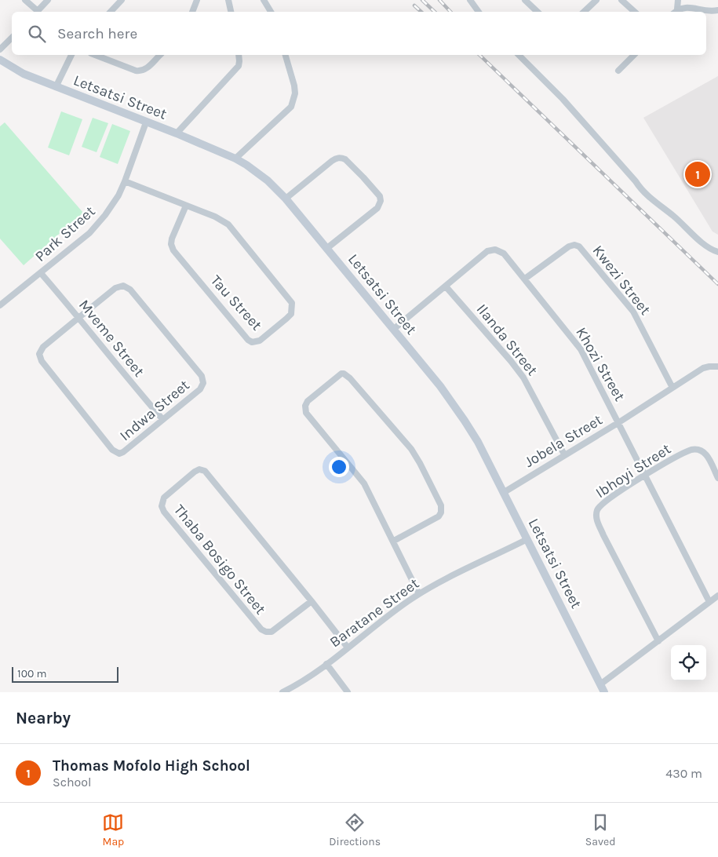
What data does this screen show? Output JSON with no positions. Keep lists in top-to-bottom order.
{
  "streets": {
    "street": [
      "Letsatsi Street",
      "Park Street",
      "Kwezi Street",
      "Tau Street",
      "Mveme Street",
      "Ilanda Street",
      "Khozi Street",
      "Indwa Street",
      "Jobela Street",
      "Ibhoyi Street",
      "Thaba Bosigo Street",
      "Baratane Street"
    ]
  },
  "crossings": [
    ["Letsatsi Street", "Park Street"],
    ["Letsatsi Street", "Khozi Street"],
    ["Letsatsi Street", "Jobela Street"],
    ["Letsatsi Street", "Baratane Street"],
    ["Park Street", "Tau Street"],
    ["Park Street", "Mveme Street"],
    ["Kwezi Street", "Khozi Street"],
    ["Kwezi Street", "Jobela Street"],
    ["Mveme Street", "Indwa Street"],
    ["Ilanda Street", "Khozi Street"],
    ["Ilanda Street", "Jobela Street"],
    ["Khozi Street", "Jobela Street"],
    ["Khozi Street", "Ibhoyi Street"],
    ["Thaba Bosigo Street", "Baratane Street"]
  ],
  "scale_bar": "100 m",
  "page": {
    "search": "Search here",
    "pins": "1",
    "scale": "100 m",
    "heading": "Nearby",
    "list": [
      {
        "mark": "1",
        "name": "Thomas Mofolo High School",
        "note": "School",
        "value": "430 m"
      }
    ],
    "nav": ["Map", "Directions", "Saved"]
  }
}
